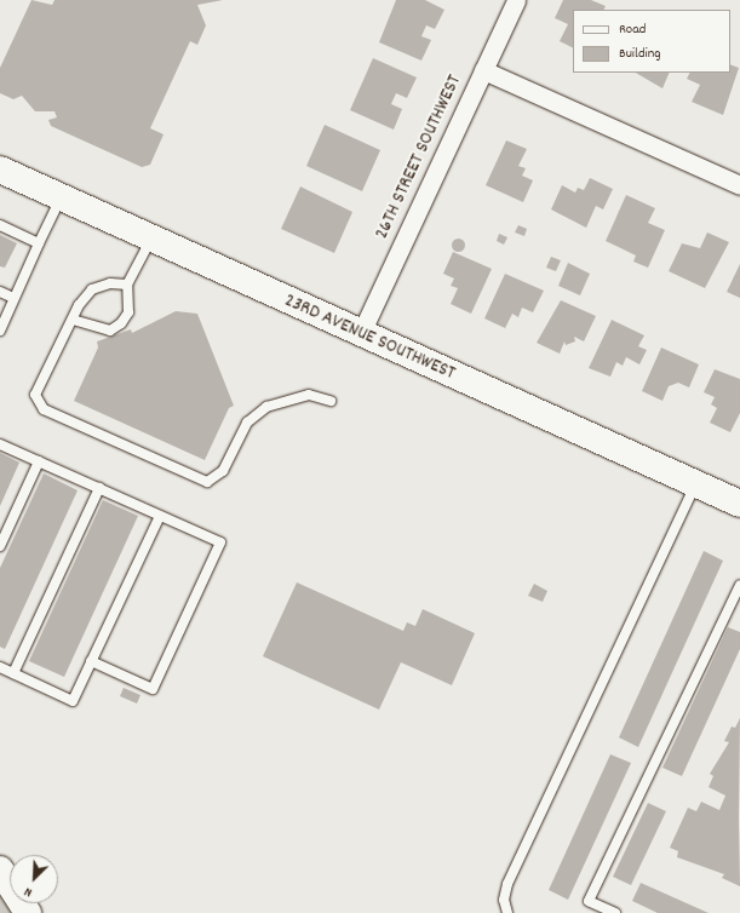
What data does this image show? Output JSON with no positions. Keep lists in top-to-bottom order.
{
  "streets": {
    "main road": ["23RD AVENUE SOUTHWEST"],
    "street": ["26TH STREET SOUTHWEST"]
  },
  "crossings": [
    ["26TH STREET SOUTHWEST", "23RD AVENUE SOUTHWEST"]
  ],
  "legend": ["Road", "Building"],
  "north": "bottom left"
}
